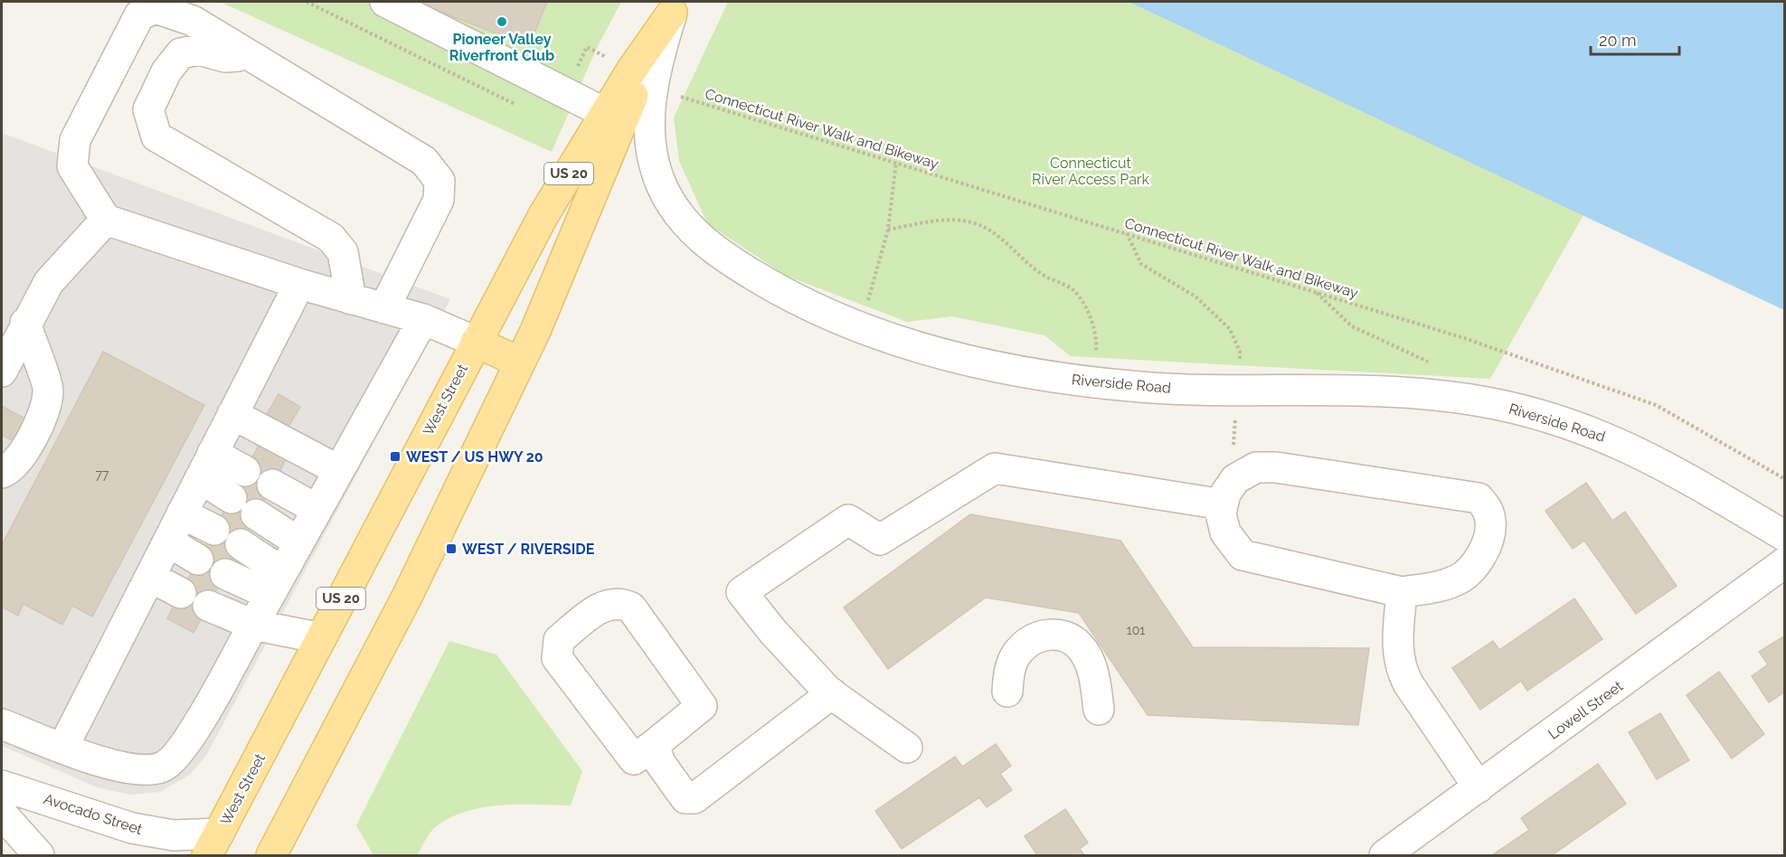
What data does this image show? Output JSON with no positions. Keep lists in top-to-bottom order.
{
  "streets": {
    "main road": ["US 20", "West Street"],
    "street": ["Riverside Road", "Lowell Street", "Avocado Street"],
    "path": ["Connecticut River Walk and Bikeway"]
  },
  "crossings": [
    ["US 20", "Riverside Road"],
    ["US 20", "West Street"],
    ["Riverside Road", "West Street"],
    ["West Street", "Avocado Street"]
  ],
  "parks": ["Connecticut River Access Park"],
  "places": {
    "other": ["Pioneer Valley Riverfront Club"],
    "transit": ["WEST / US HWY 20", "WEST / RIVERSIDE"]
  },
  "house_numbers": ["77", "101"],
  "scale_bar": "20 m"
}
